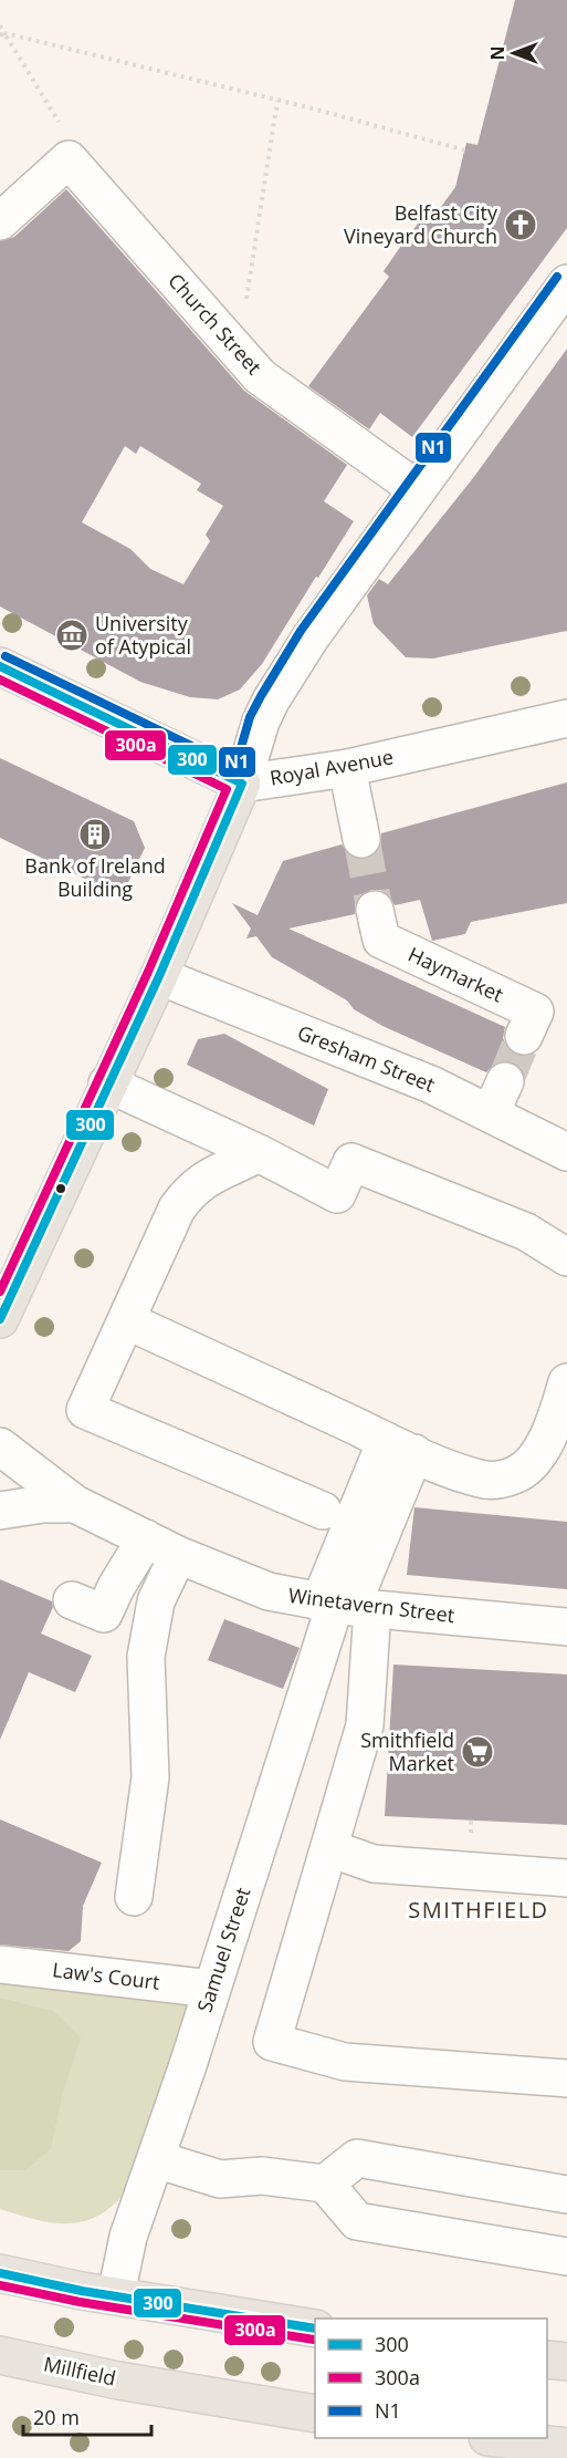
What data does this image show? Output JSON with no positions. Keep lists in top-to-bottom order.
{
  "streets": {
    "main road": ["Royal Avenue", "Millfield"],
    "street": [
      "Church Street",
      "Haymarket",
      "Gresham Street",
      "Winetavern Street",
      "Samuel Street",
      "Law's Court"
    ]
  },
  "crossings": [
    ["Winetavern Street", "Samuel Street"],
    ["Samuel Street", "Law's Court"]
  ],
  "districts": ["SMITHFIELD"],
  "places": {
    "church": ["Belfast City Vineyard Church"],
    "museum": ["University of Atypical"],
    "building": ["Bank of Ireland Building"],
    "supermarket": ["Smithfield Market"]
  },
  "lines": ["transit line N1", "transit line 300", "transit line 300a"],
  "legend": ["300", "300a", "N1"],
  "scale_bar": "20 m",
  "north": "left"
}
